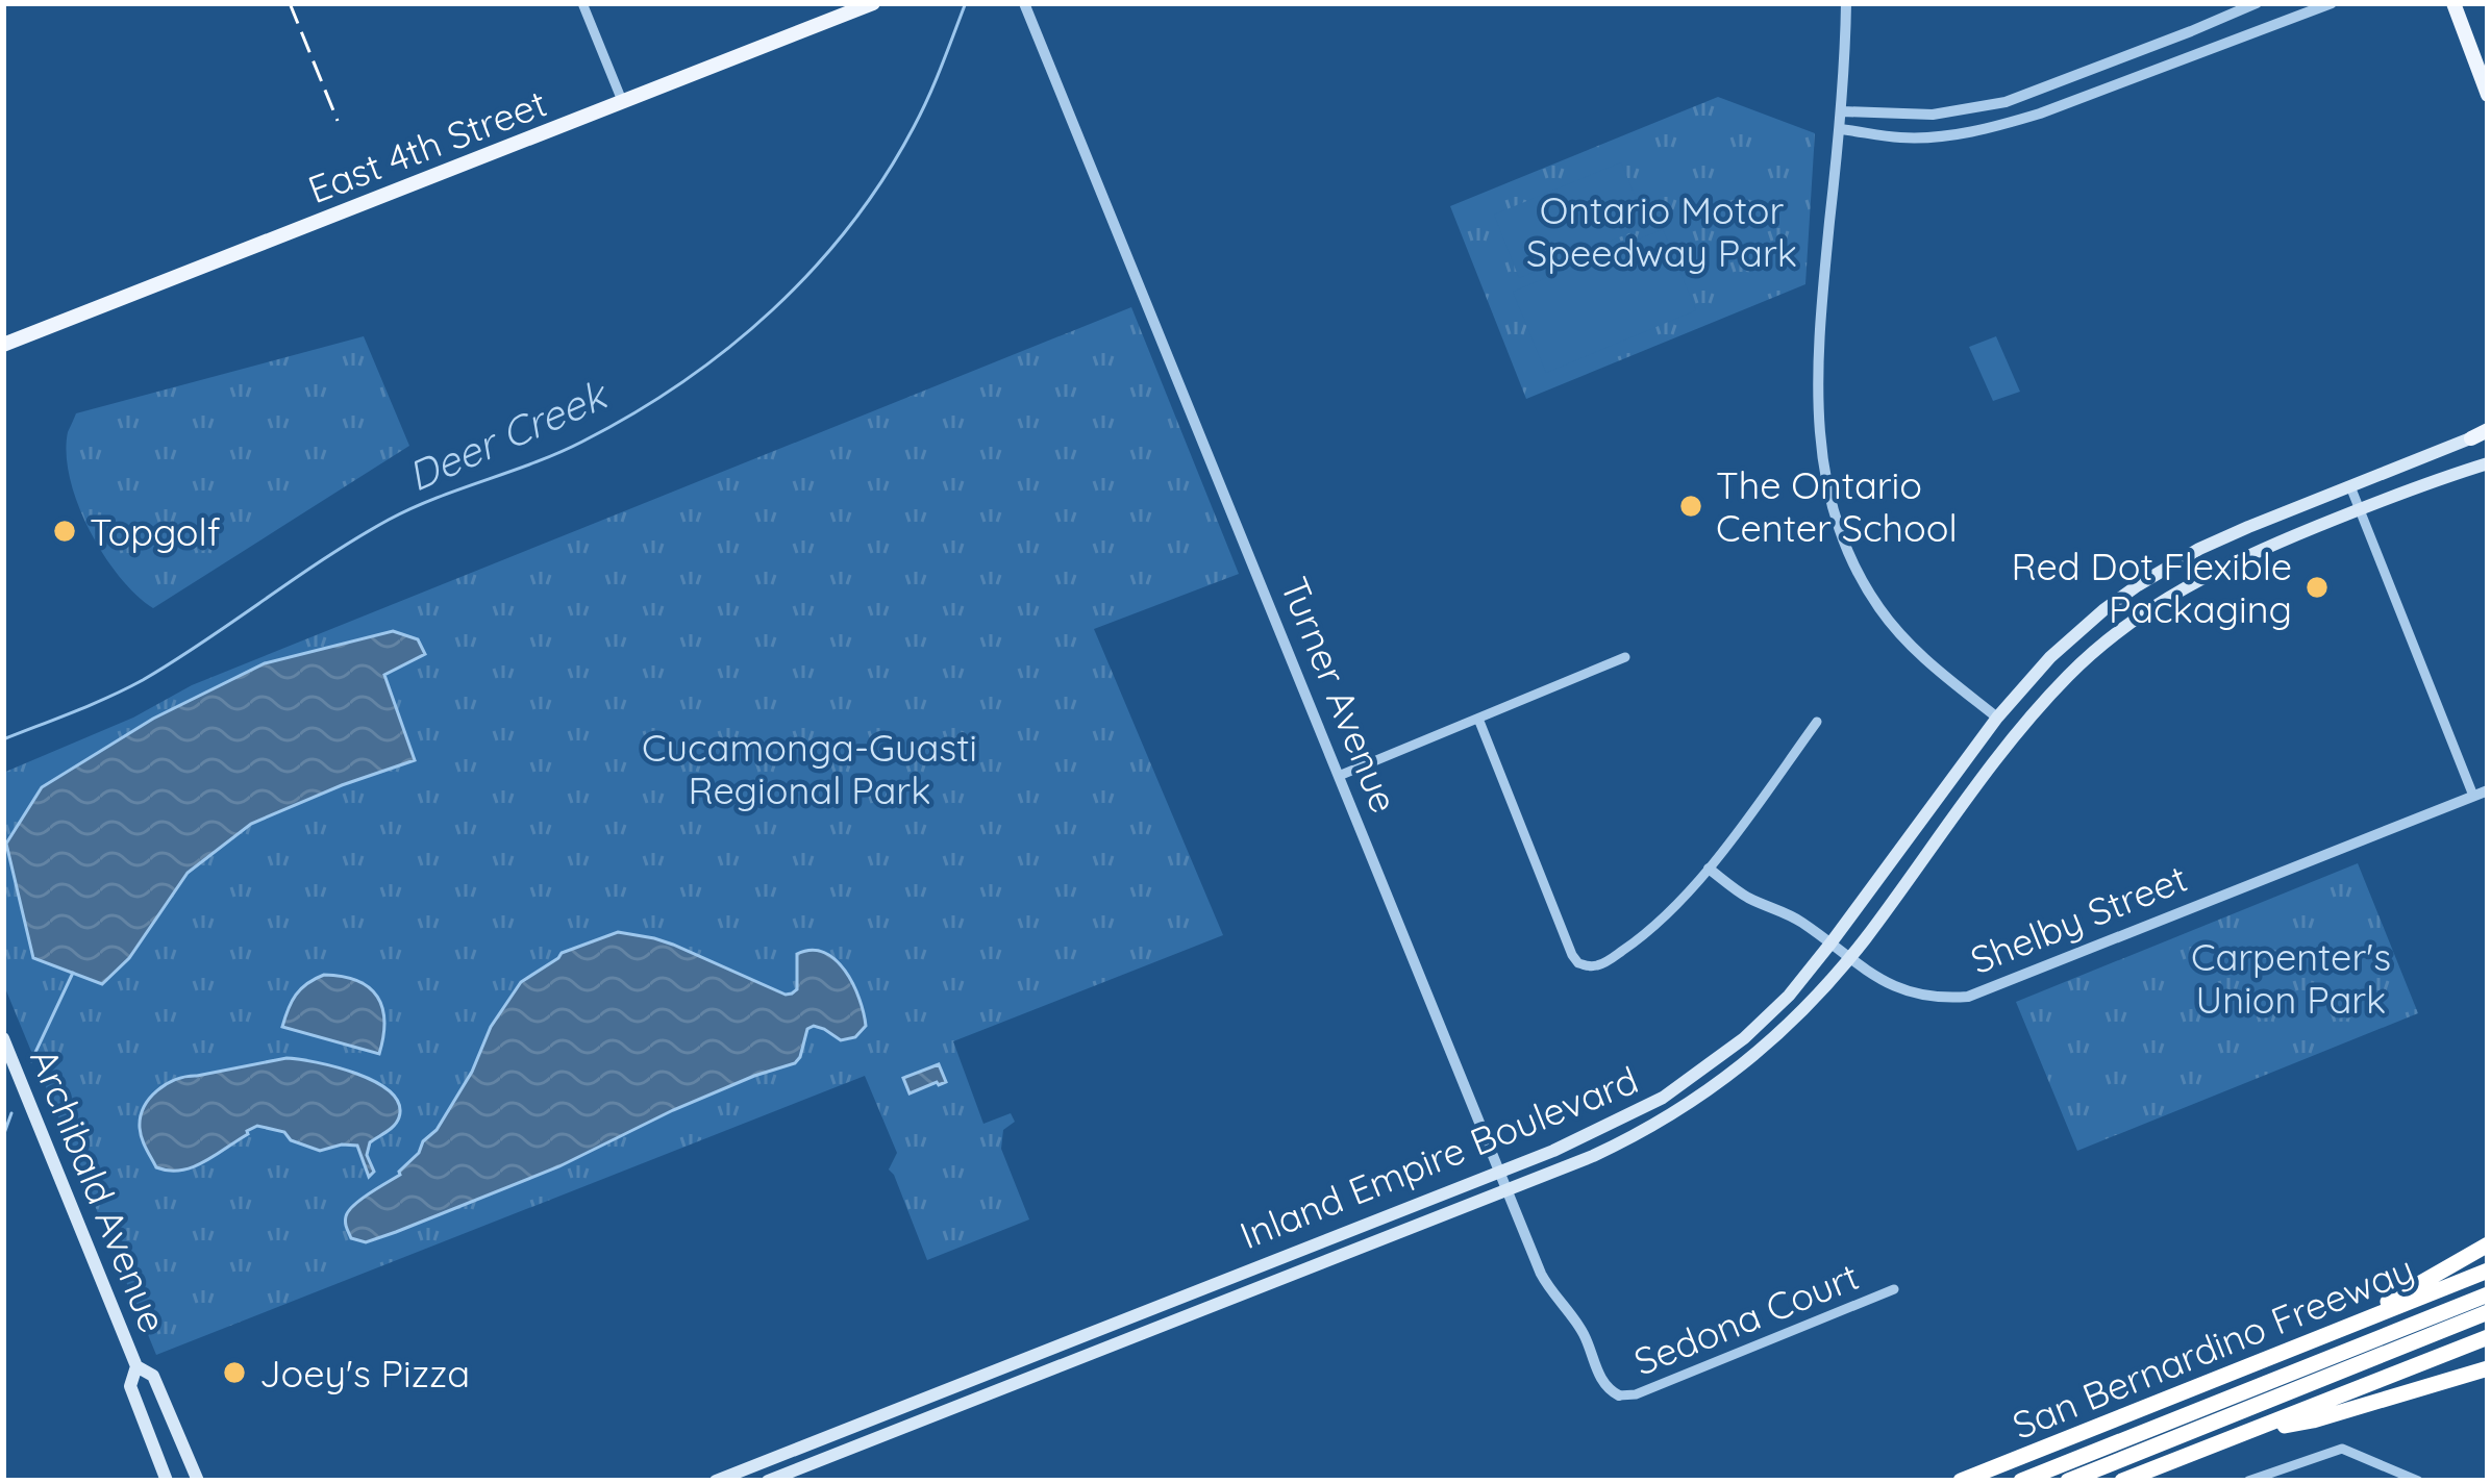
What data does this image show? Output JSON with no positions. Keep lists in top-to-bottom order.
{
  "streets": {
    "highway": ["San Bernardino Freeway"],
    "main road": ["East 4th Street", "Inland Empire Boulevard", "Archibald Avenue"],
    "street": ["Turner Avenue", "Shelby Street", "Sedona Court"]
  },
  "crossings": [
    ["Turner Avenue", "Inland Empire Boulevard"],
    ["Turner Avenue", "Sedona Court"],
    ["Shelby Street", "Inland Empire Boulevard"]
  ],
  "water": ["Deer Creek"],
  "parks": ["Ontario Motor Speedway Park", "Cucamonga-Guasti Regional Park", "Carpenter's Union Park"],
  "places": [
    "The Ontario Center School",
    "Topgolf",
    "Red Dot Flexible Packaging",
    "Joey's Pizza"
  ]
}
